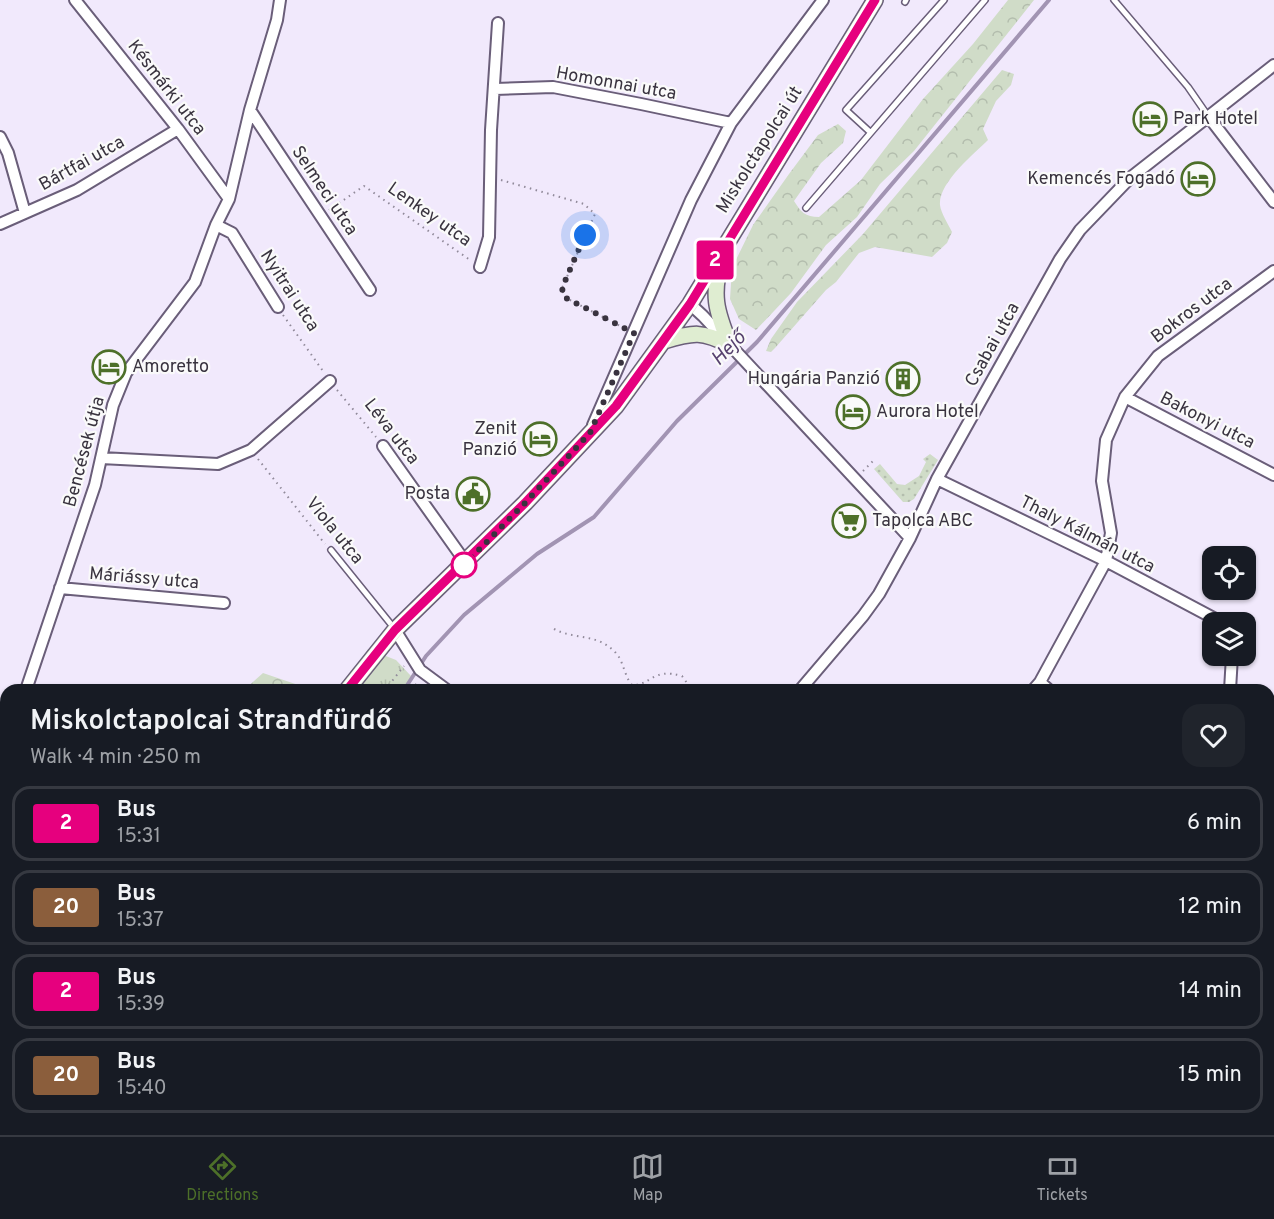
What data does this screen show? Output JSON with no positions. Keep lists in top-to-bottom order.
{
  "streets": {
    "street": [
      "Homonnai utca",
      "Késmárki utca",
      "Miskolctapolcai út",
      "Bártfai utca",
      "Selmeci utca",
      "Nyitrai utca",
      "Bokros utca",
      "Csabai utca",
      "Bakonyi utca",
      "Léva utca",
      "Bencések útja",
      "Thaly Kálmán utca",
      "Máriássy utca"
    ],
    "lane": ["Viola utca"],
    "path": ["Lenkey utca"]
  },
  "crossings": [
    ["Homonnai utca", "Miskolctapolcai út"],
    ["Késmárki utca", "Bártfai utca"],
    ["Késmárki utca", "Bencések útja"],
    ["Miskolctapolcai út", "Léva utca"],
    ["Miskolctapolcai út", "Viola utca"],
    ["Selmeci utca", "Lenkey utca"],
    ["Selmeci utca", "Bencések útja"],
    ["Nyitrai utca", "Léva utca"],
    ["Nyitrai utca", "Bencések útja"],
    ["Bokros utca", "Bakonyi utca"],
    ["Bokros utca", "Thaly Kálmán utca"],
    ["Csabai utca", "Thaly Kálmán utca"],
    ["Bencések útja", "Máriássy utca"]
  ],
  "water": ["Hejő"],
  "places": {
    "hotel": [
      "Park Hotel",
      "Kemencés Fogadó",
      "Amoretto",
      "Aurora Hotel",
      "Zenit Panzió"
    ],
    "building": ["Hungária Panzió"],
    "public building": ["Posta"],
    "supermarket": ["Tapolca ABC"]
  },
  "lines": ["bus line 2"],
  "page": {
    "on_map": "2",
    "heading": ["Miskolctapolcai Strandfürdő", "Walk · 4 min · 250 m"],
    "list": [
      {
        "mark": "2",
        "name": "Bus",
        "note": "15:31",
        "value": "6 min"
      },
      {
        "mark": "20",
        "name": "Bus",
        "note": "15:37",
        "value": "12 min"
      },
      {
        "mark": "2",
        "name": "Bus",
        "note": "15:39",
        "value": "14 min"
      },
      {
        "mark": "20",
        "name": "Bus",
        "note": "15:40",
        "value": "15 min"
      }
    ],
    "tabs": ["Directions", "Map", "Tickets"]
  }
}
